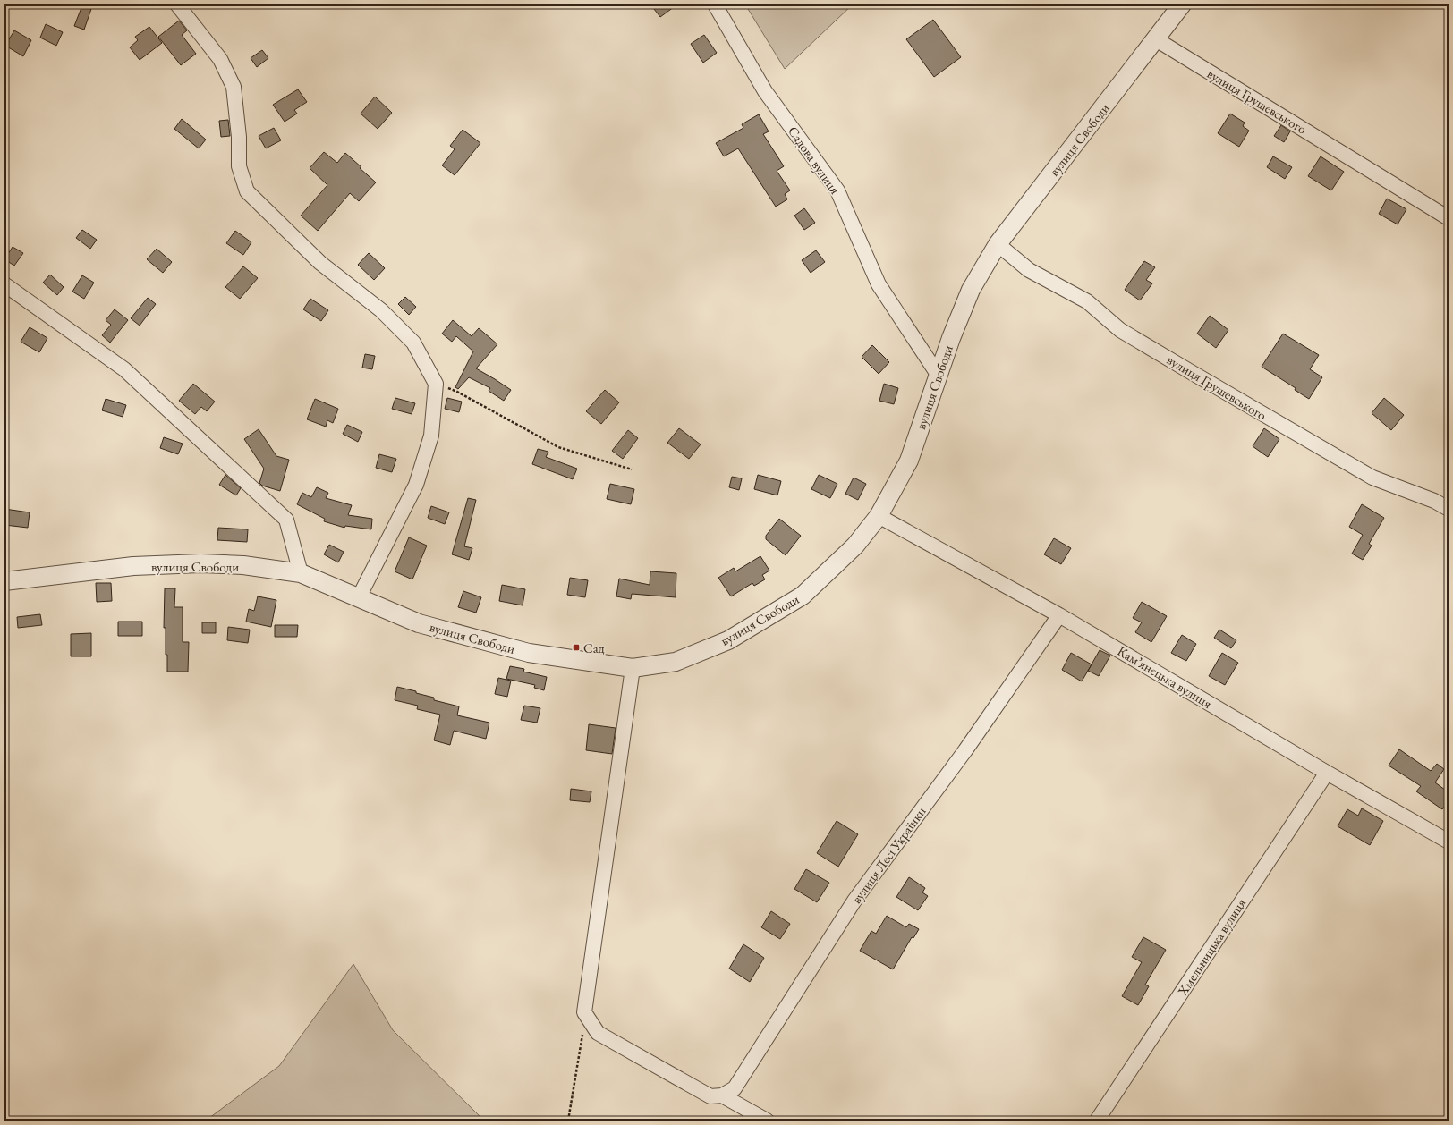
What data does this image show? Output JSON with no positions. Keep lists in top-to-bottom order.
{
  "streets": {
    "street": [
      "вулиця Грушевського",
      "вулиця Свободи",
      "Садова вулиця",
      "Камʼянецька вулиця",
      "вулиця Лесі Українки",
      "Хмельницька вулиця"
    ]
  },
  "crossings": [
    ["вулиця Грушевського", "вулиця Свободи"],
    ["вулиця Свободи", "Садова вулиця"],
    ["вулиця Свободи", "Камʼянецька вулиця"],
    ["Камʼянецька вулиця", "вулиця Лесі Українки"],
    ["Камʼянецька вулиця", "Хмельницька вулиця"]
  ],
  "places": {
    "transit": ["Сад"]
  }
}
